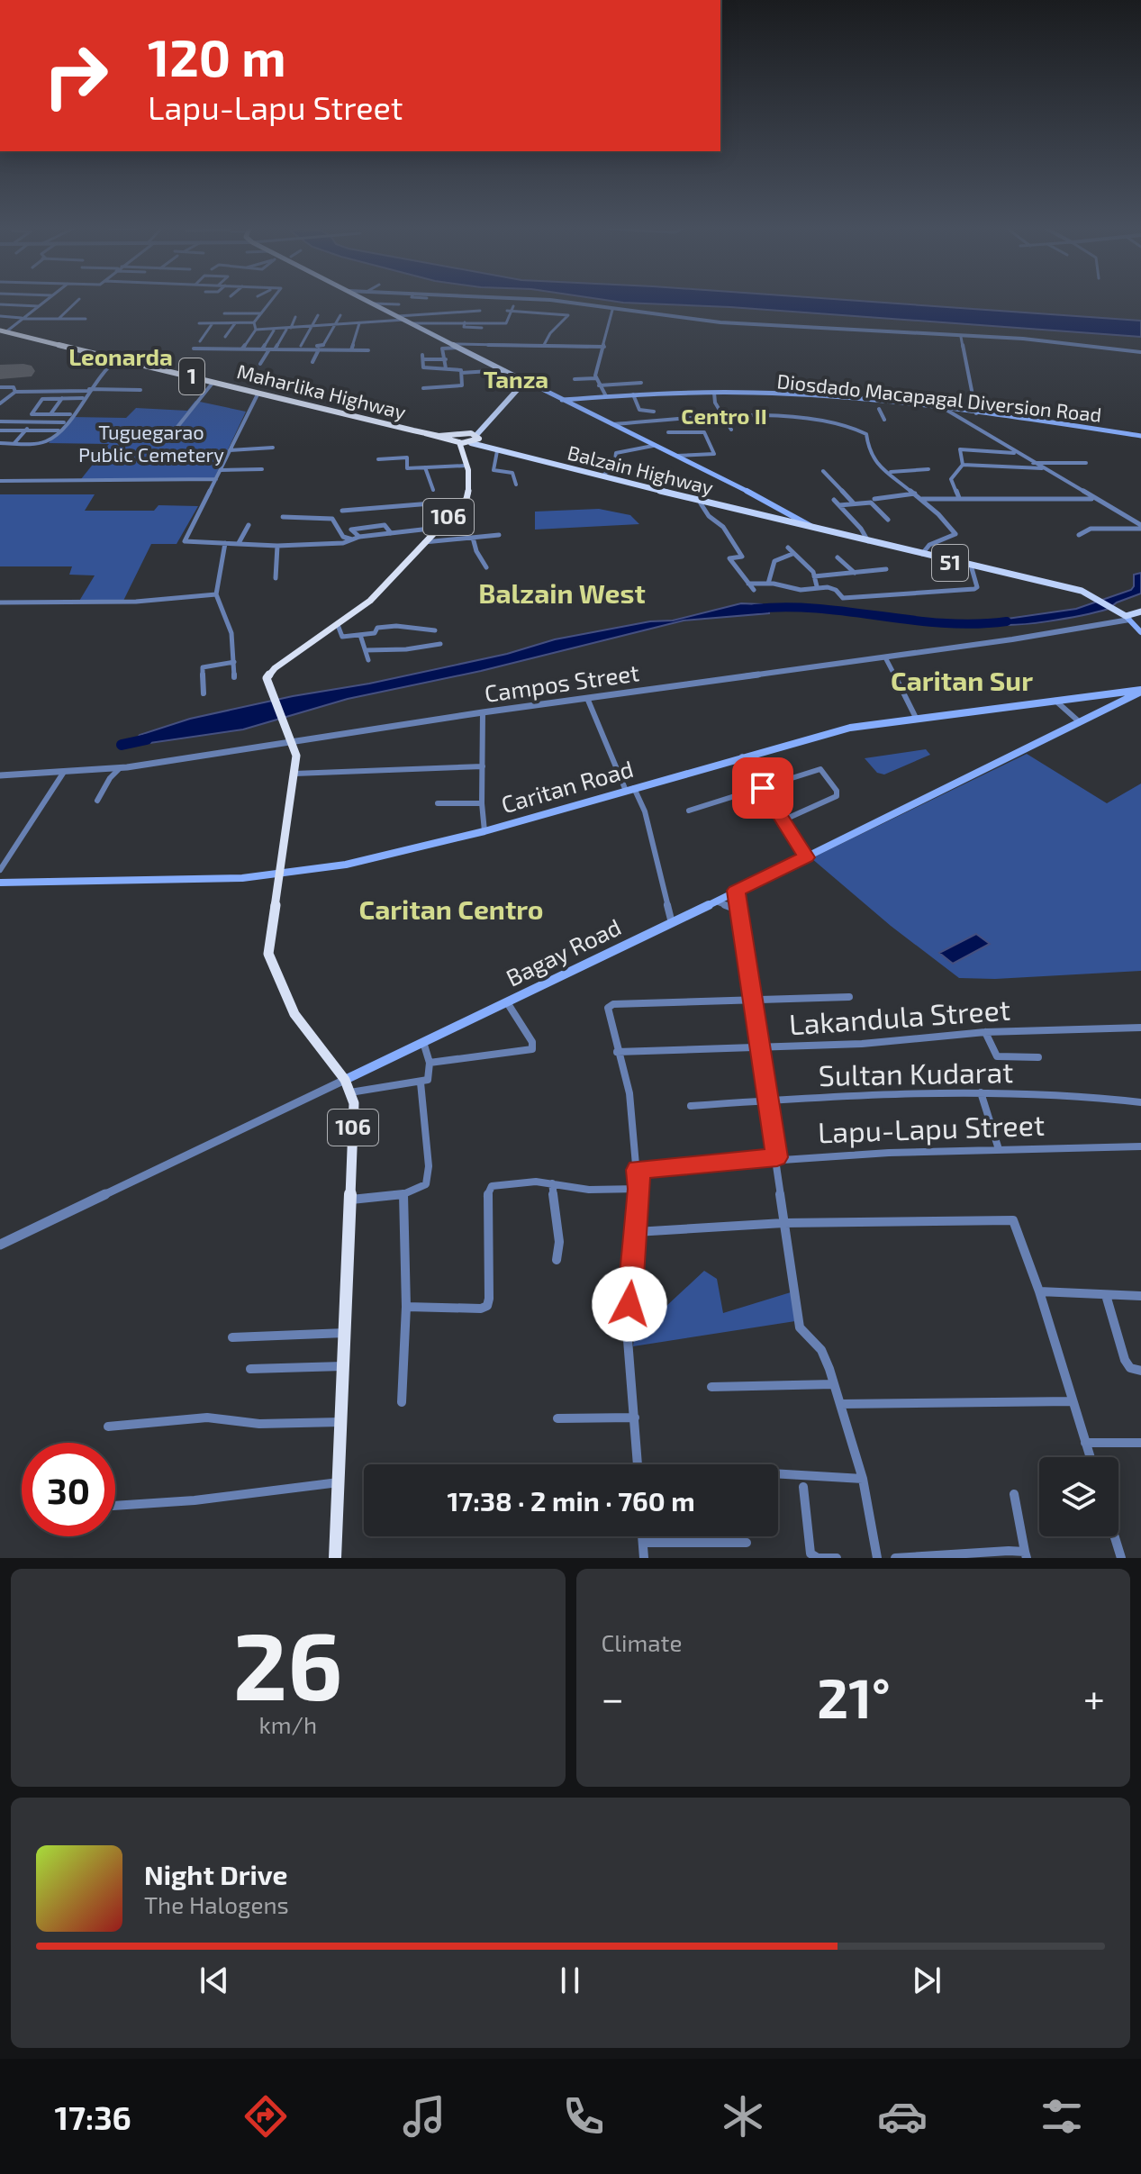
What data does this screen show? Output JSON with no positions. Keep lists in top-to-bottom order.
{
  "streets": {
    "highway": ["1", "Maharlika Highway", "106"],
    "main road": [
      "Diosdado Macapagal Diversion Road",
      "Balzain Highway",
      "51",
      "Caritan Road",
      "Bagay Road"
    ],
    "street": [
      "Campos Street",
      "Lakandula Street",
      "Sultan Kudarat",
      "Lapu-Lapu Street"
    ]
  },
  "crossings": [
    ["1", "Maharlika Highway"],
    ["1", "106"],
    ["1", "51"],
    ["Maharlika Highway", "106"],
    ["Maharlika Highway", "51"],
    ["Balzain Highway", "51"],
    ["Balzain Highway", "Campos Street"],
    ["106", "Campos Street"],
    ["106", "Caritan Road"],
    ["106", "Bagay Road"],
    ["Caritan Road", "Bagay Road"]
  ],
  "districts": [
    "Leonarda",
    "Tanza",
    "Centro II",
    "Balzain West",
    "Caritan Sur",
    "Caritan Centro"
  ],
  "parks": ["Tuguegarao Public Cemetery"],
  "page": {
    "turn": ["120 m", "Lapu-Lapu Street"],
    "limit": "30",
    "trip": "17:38 · 2 min · 760 m",
    "tile": [
      ["26", "km/h"],
      "Climate"
    ],
    "heat": ["−", "21°", "+"],
    "song": ["Night Drive", "The Halogens"],
    "tabs": "17:36"
  }
}
